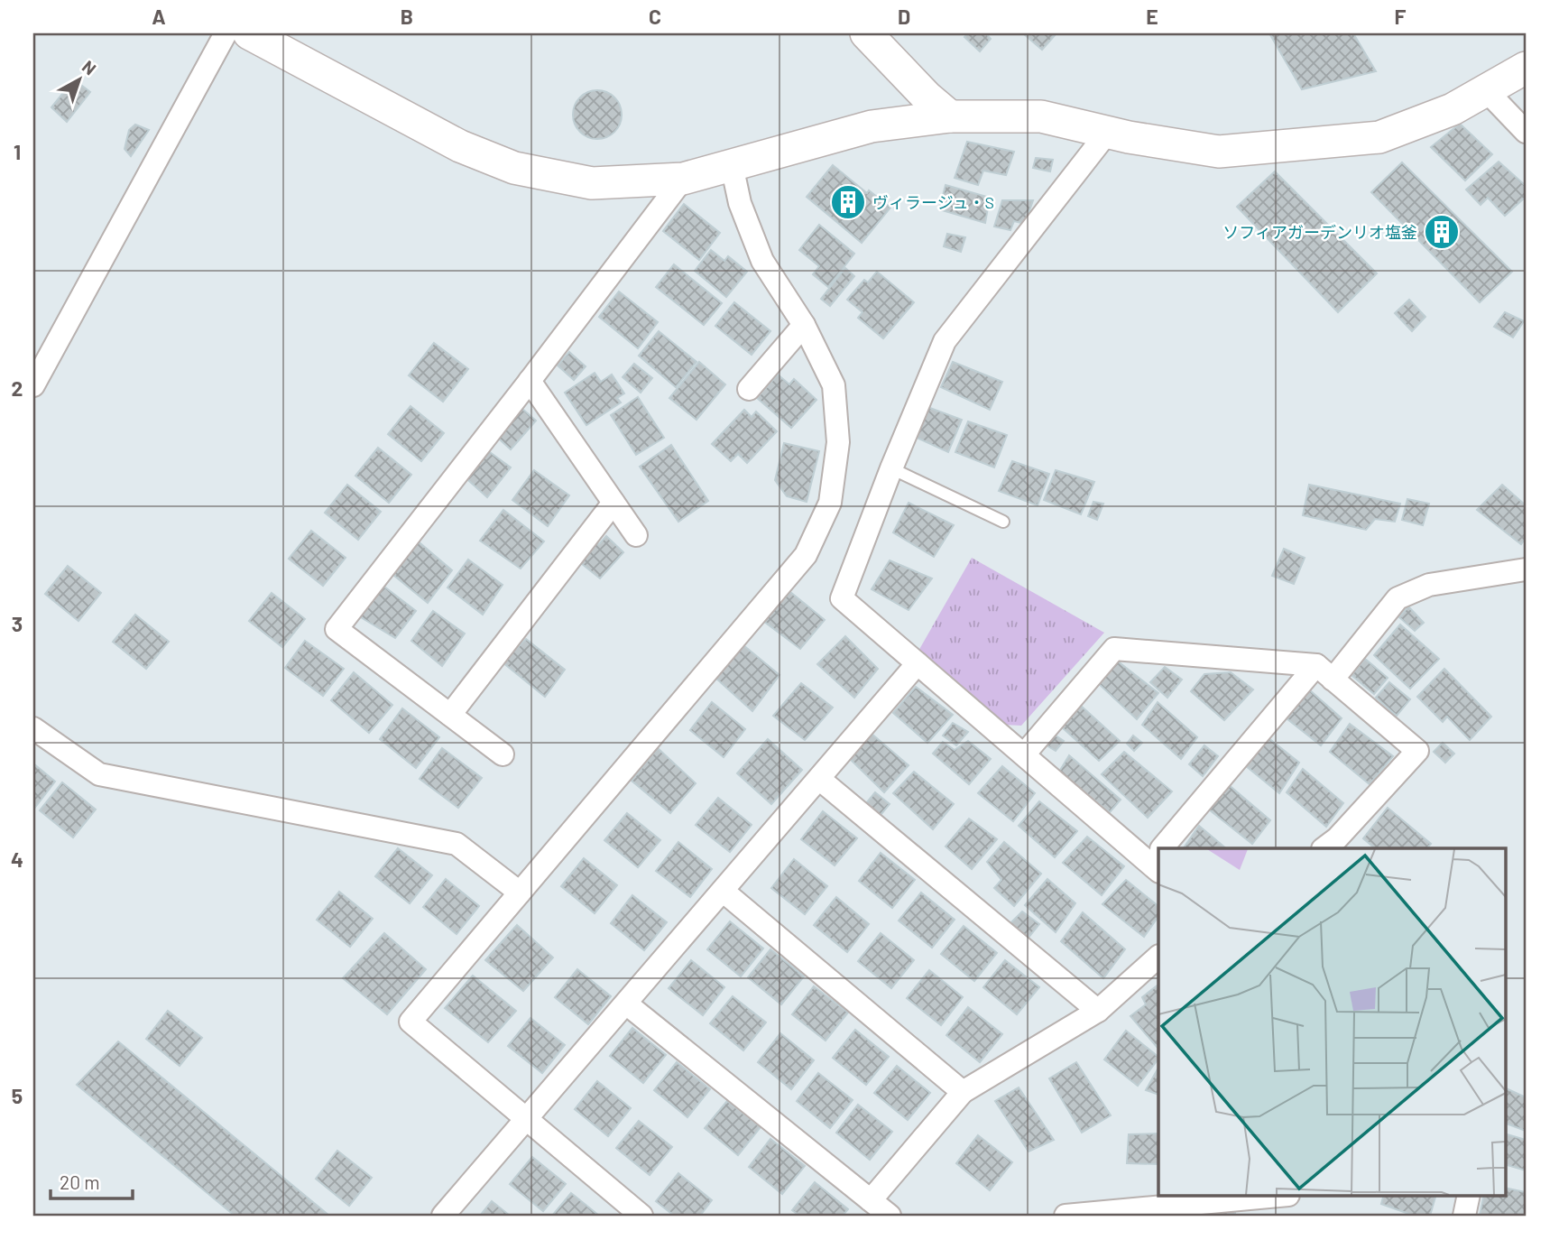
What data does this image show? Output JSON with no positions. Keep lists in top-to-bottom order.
{
  "places": {
    "building": ["ヴィラージュ・S", "ソフィアガーデンリオ塩釜"]
  },
  "scale_bar": "20 m",
  "north": "top right",
  "grid": {
    "columns": [
      "A",
      "B",
      "C",
      "D",
      "E",
      "F"
    ],
    "rows": [
      "1",
      "2",
      "3",
      "4",
      "5"
    ]
  }
}
